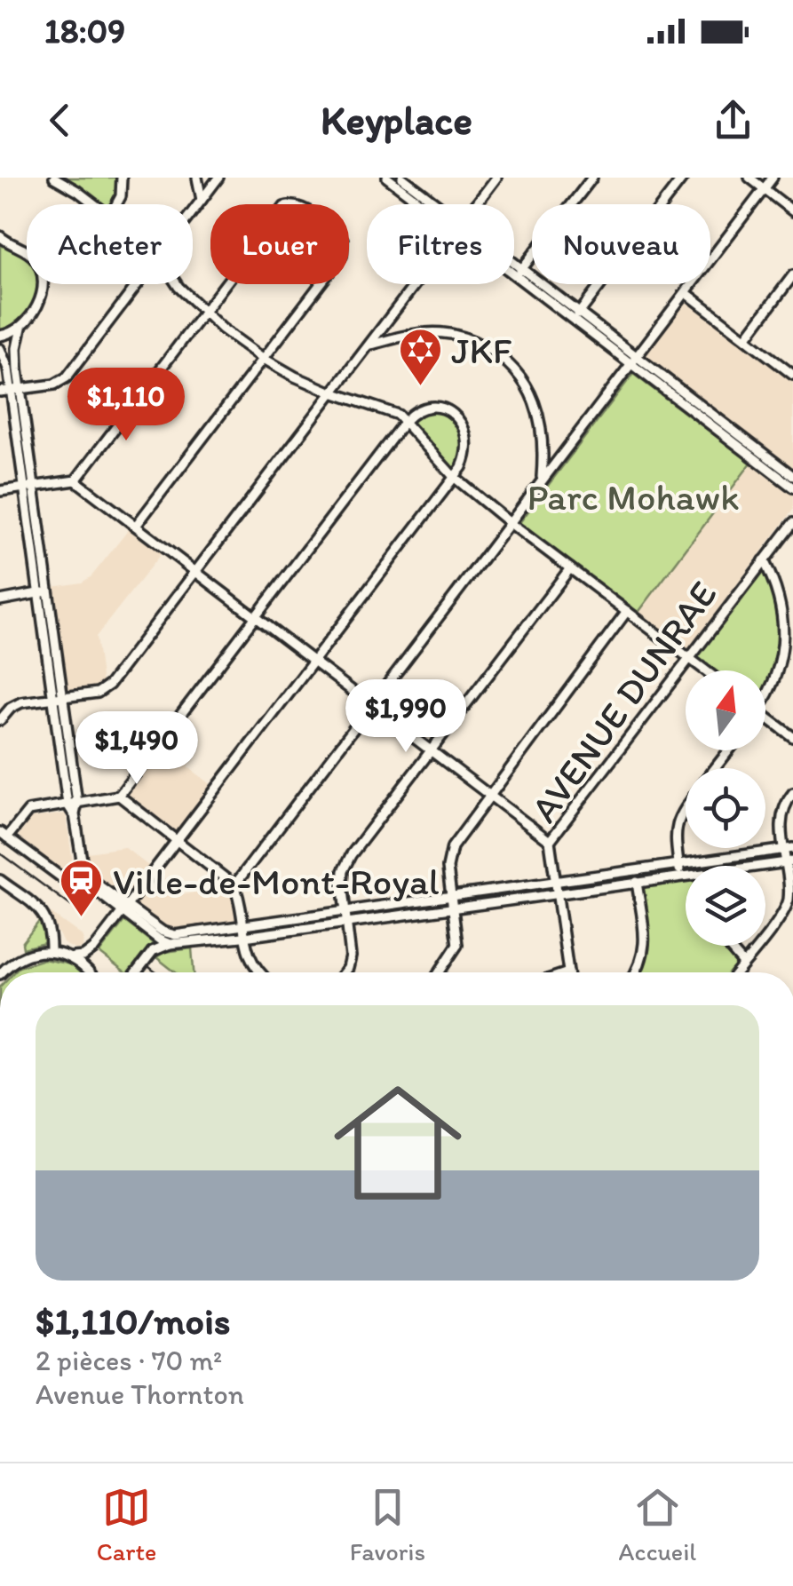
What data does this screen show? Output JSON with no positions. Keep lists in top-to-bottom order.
{
  "streets": {
    "street": ["AVENUE DUNRAE"]
  },
  "parks": ["Parc Mohawk"],
  "places": {
    "synagogue": ["JKF"],
    "station": ["Ville-de-Mont-Royal"]
  },
  "north": "top",
  "page": {
    "status": "18:09",
    "header": "Keyplace",
    "chip": [
      "Acheter",
      "Louer",
      "Filtres",
      "Nouveau"
    ],
    "price": ["$1,110", "$1,990", "$1,490"],
    "list": [
      {
        "name": "$1,110/mois",
        "note": "2 pièces · 70 m² · Avenue Thornton"
      }
    ],
    "tabs": ["Carte", "Favoris", "Accueil"]
  }
}
